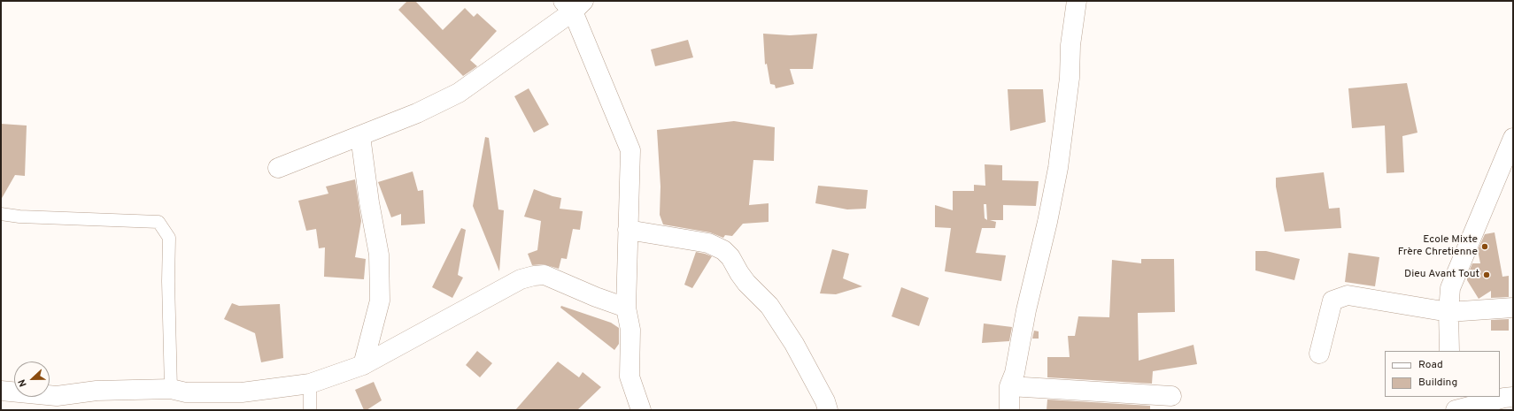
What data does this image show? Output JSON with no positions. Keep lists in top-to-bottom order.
{
  "places": ["Ecole Mixte Frère Chretienne", "Dieu Avant Tout"],
  "legend": ["Road", "Building"],
  "north": "left"
}
